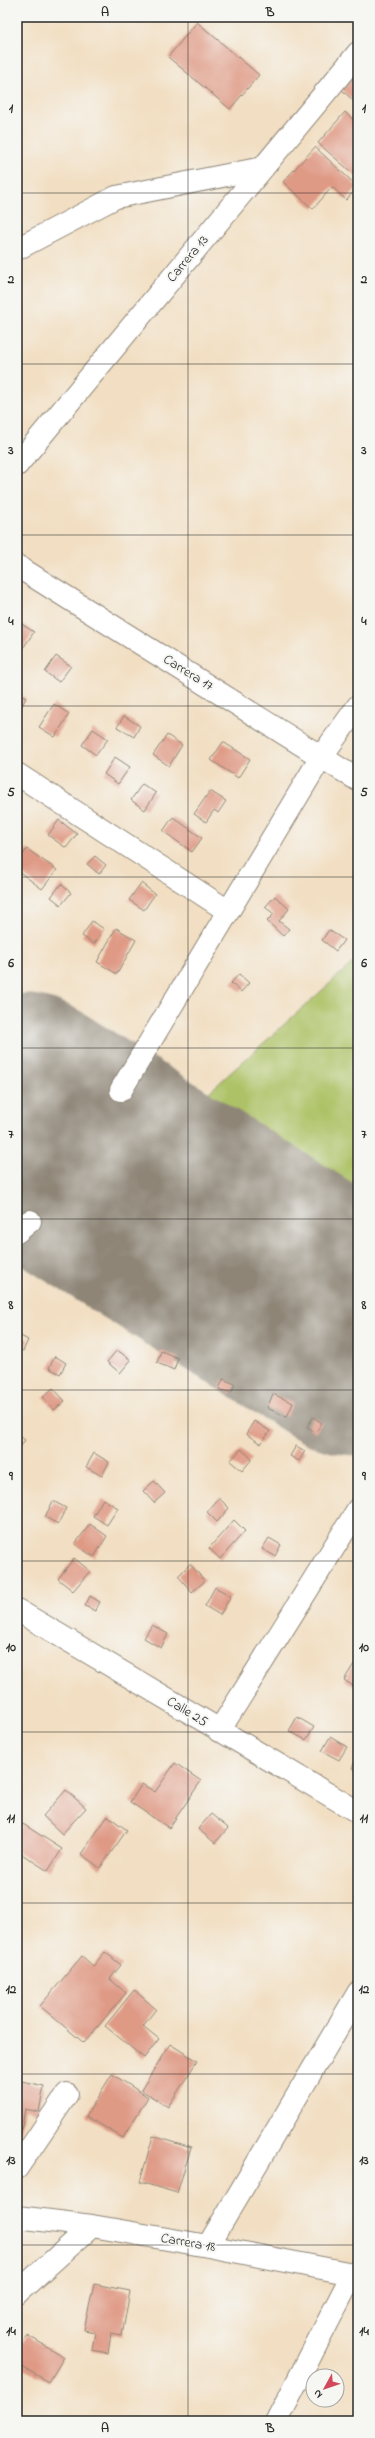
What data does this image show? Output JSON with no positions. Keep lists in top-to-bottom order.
{
  "streets": {
    "street": [
      "Carrera 13",
      "Carrera 17",
      "Calle 25",
      "Carrera 18"
    ]
  },
  "north": "bottom left",
  "grid": {
    "columns": ["A", "B"],
    "rows": [
      "1",
      "2",
      "3",
      "4",
      "5",
      "6",
      "7",
      "8",
      "9",
      "10",
      "11",
      "12",
      "13",
      "14"
    ]
  }
}
